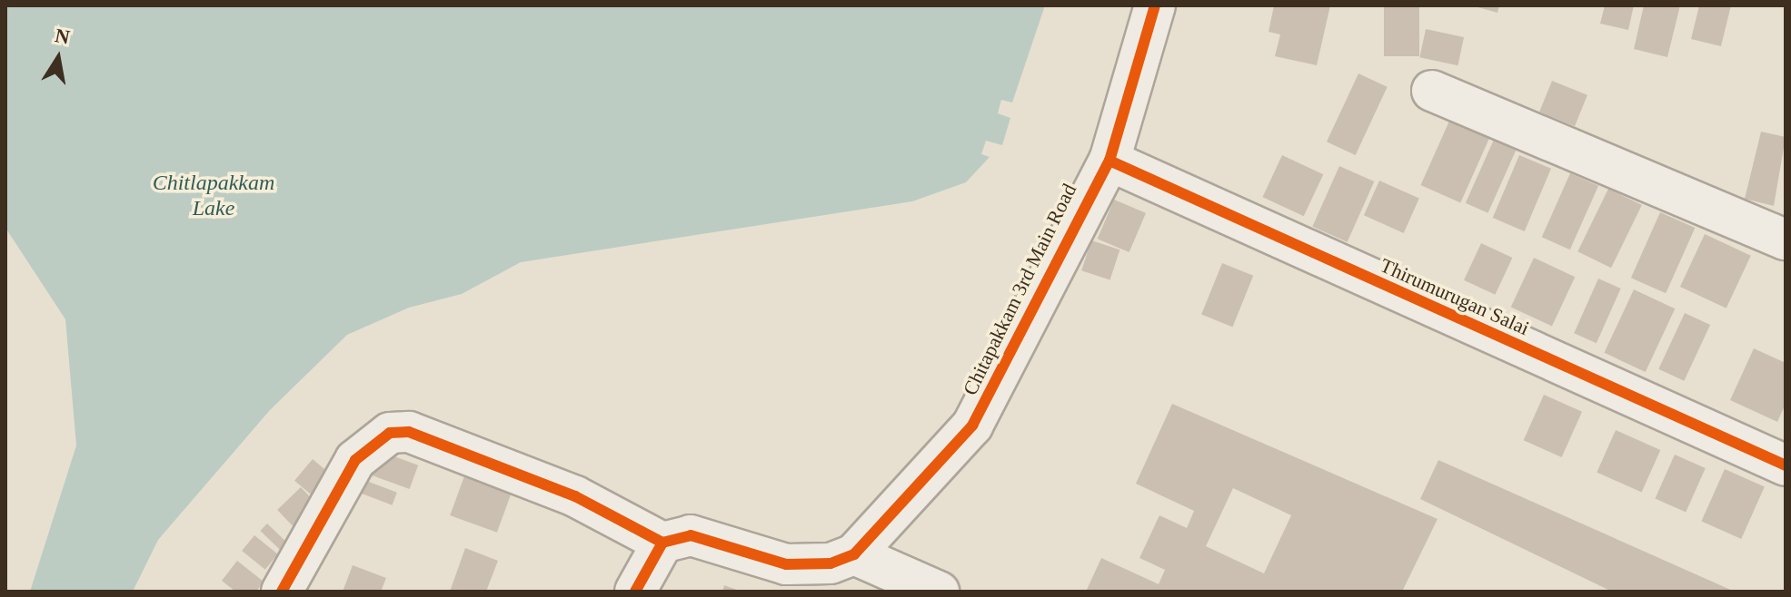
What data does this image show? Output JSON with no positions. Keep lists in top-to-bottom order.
{
  "streets": {
    "street": ["Chitapakkam 3rd Main Road", "Thirumurugan Salai"]
  },
  "crossings": [
    ["Chitapakkam 3rd Main Road", "Thirumurugan Salai"]
  ],
  "water": ["Chitlapakkam Lake"],
  "north": "top"
}
